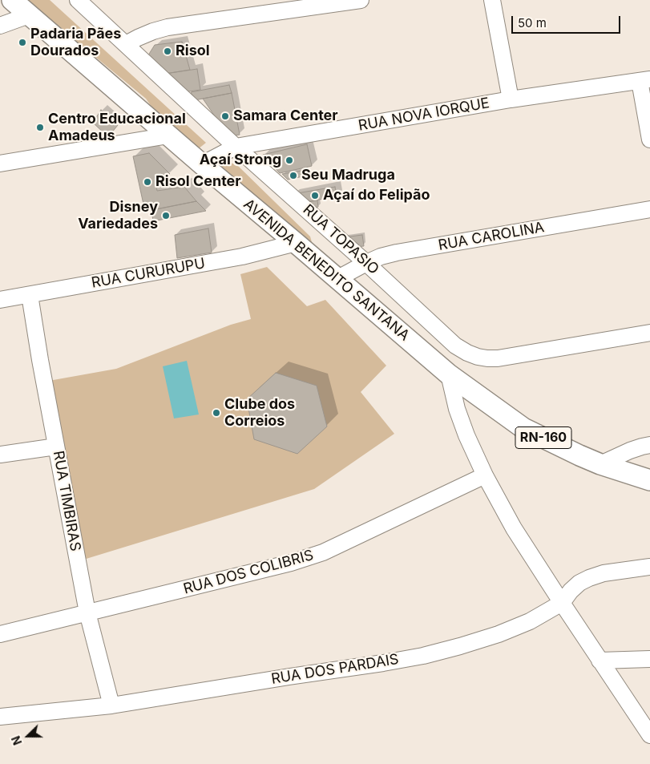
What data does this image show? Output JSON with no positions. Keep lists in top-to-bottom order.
{
  "streets": {
    "main road": ["AVENIDA BENEDITO SANTANA", "RN-160"],
    "street": [
      "RUA NOVA IORQUE",
      "RUA CAROLINA",
      "RUA TOPASIO",
      "RUA CURURUPU",
      "RUA TIMBIRAS",
      "RUA DOS COLIBRIS",
      "RUA DOS PARDAIS"
    ]
  },
  "crossings": [
    ["RUA NOVA IORQUE", "RUA TOPASIO"],
    ["RUA NOVA IORQUE", "AVENIDA BENEDITO SANTANA"],
    ["RUA CAROLINA", "RUA TOPASIO"],
    ["RUA CAROLINA", "AVENIDA BENEDITO SANTANA"],
    ["AVENIDA BENEDITO SANTANA", "RUA CURURUPU"],
    ["RUA CURURUPU", "RUA TIMBIRAS"],
    ["RUA TIMBIRAS", "RUA DOS COLIBRIS"],
    ["RUA TIMBIRAS", "RUA DOS PARDAIS"]
  ],
  "places": [
    "Padaria Pães Dourados",
    "Risol",
    "Samara Center",
    "Centro Educacional Amadeus",
    "Açaí Strong",
    "Seu Madruga",
    "Risol Center",
    "Açaí do Felipão",
    "Disney Variedades",
    "Clube dos Correios"
  ],
  "scale_bar": "50 m",
  "north": "left"
}
